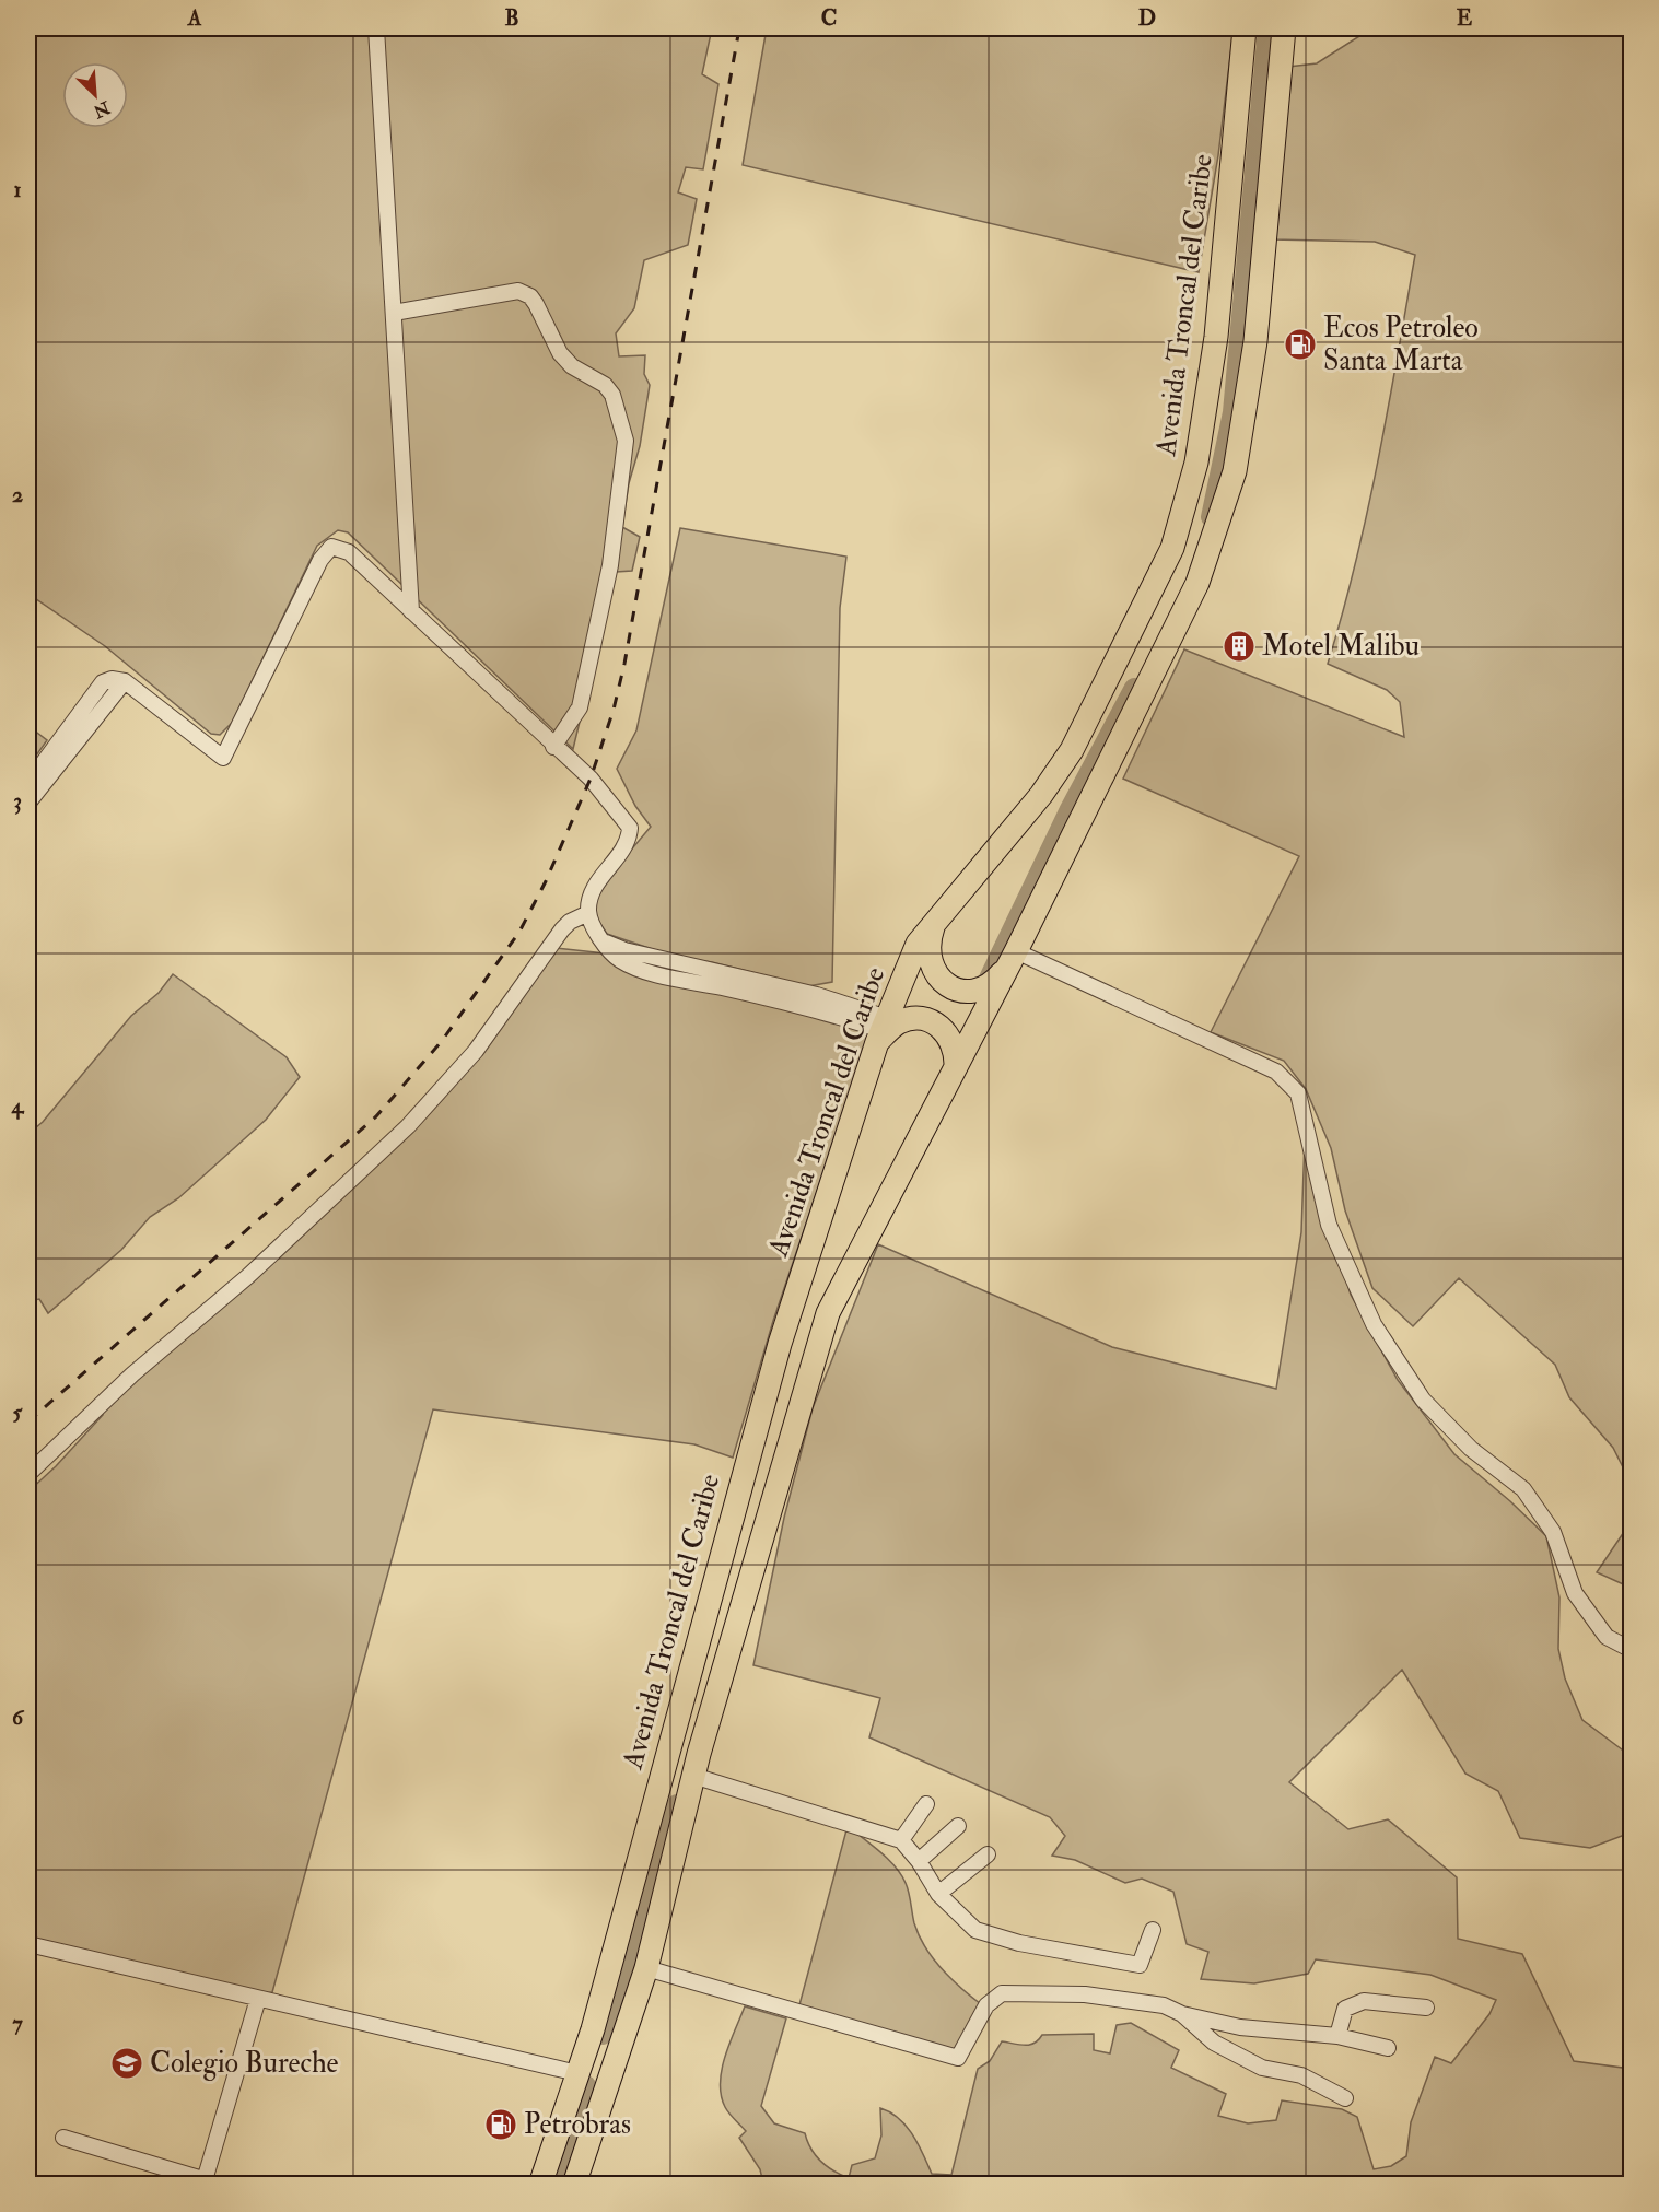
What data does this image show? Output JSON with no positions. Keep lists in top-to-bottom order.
{
  "streets": {
    "highway": ["Avenida Troncal del Caribe"]
  },
  "places": {
    "fuel station": ["Ecos Petroleo Santa Marta", "Petrobras"],
    "building": ["Motel Malibu"],
    "school or university": ["Colegio Bureche"]
  },
  "north": "bottom right",
  "grid": {
    "columns": [
      "A",
      "B",
      "C",
      "D",
      "E"
    ],
    "rows": [
      "1",
      "2",
      "3",
      "4",
      "5",
      "6",
      "7"
    ]
  }
}
